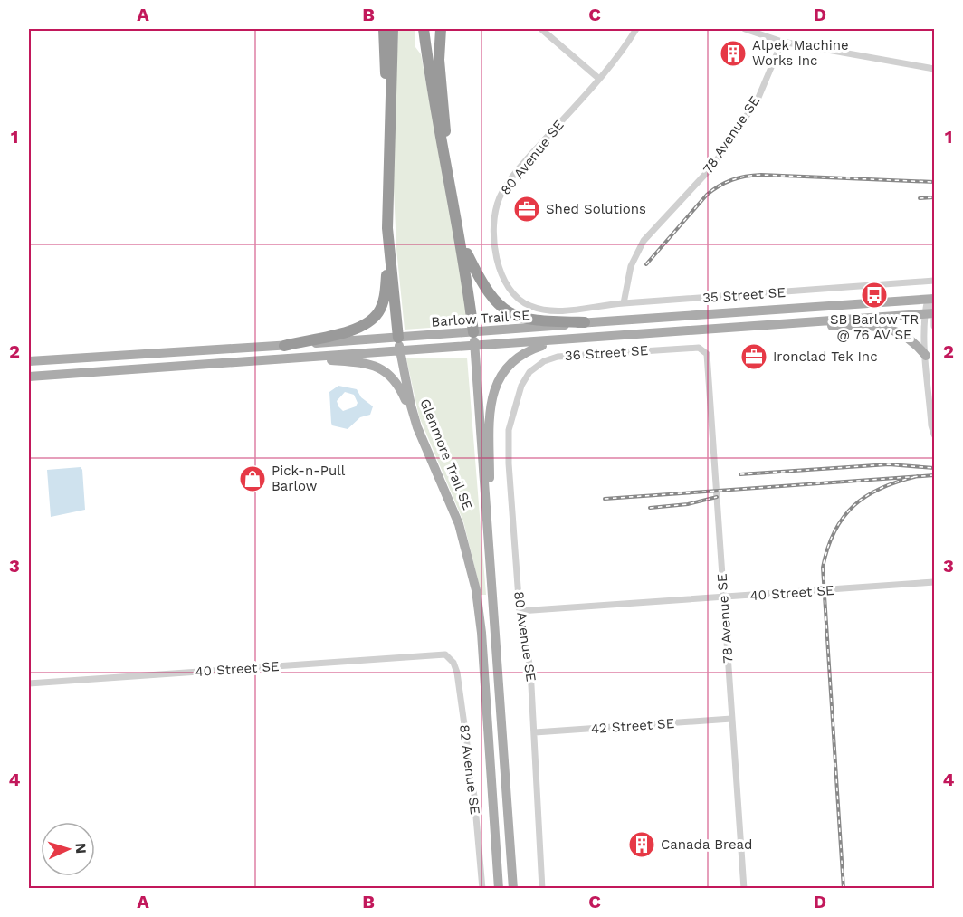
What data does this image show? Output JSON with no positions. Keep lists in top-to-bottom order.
{
  "streets": {
    "highway": ["Glenmore Trail SE"],
    "main road": ["Barlow Trail SE"],
    "street": [
      "78 Avenue SE",
      "80 Avenue SE",
      "35 Street SE",
      "36 Street SE",
      "40 Street SE",
      "42 Street SE",
      "82 Avenue SE"
    ]
  },
  "crossings": [
    ["78 Avenue SE", "35 Street SE"],
    ["78 Avenue SE", "36 Street SE"],
    ["78 Avenue SE", "40 Street SE"],
    ["78 Avenue SE", "42 Street SE"],
    ["80 Avenue SE", "35 Street SE"],
    ["80 Avenue SE", "36 Street SE"],
    ["80 Avenue SE", "40 Street SE"],
    ["80 Avenue SE", "42 Street SE"],
    ["Barlow Trail SE", "Glenmore Trail SE"],
    ["40 Street SE", "82 Avenue SE"]
  ],
  "places": {
    "building": ["Alpek Machine Works Inc", "Canada Bread"],
    "office": ["Shed Solutions", "Ironclad Tek Inc"],
    "bus stop": ["SB Barlow TR @ 76 AV SE"],
    "shop": ["Pick-n-Pull Barlow"]
  },
  "north": "right",
  "grid": {
    "columns": [
      "A",
      "B",
      "C",
      "D"
    ],
    "rows": [
      "1",
      "2",
      "3",
      "4"
    ]
  }
}
